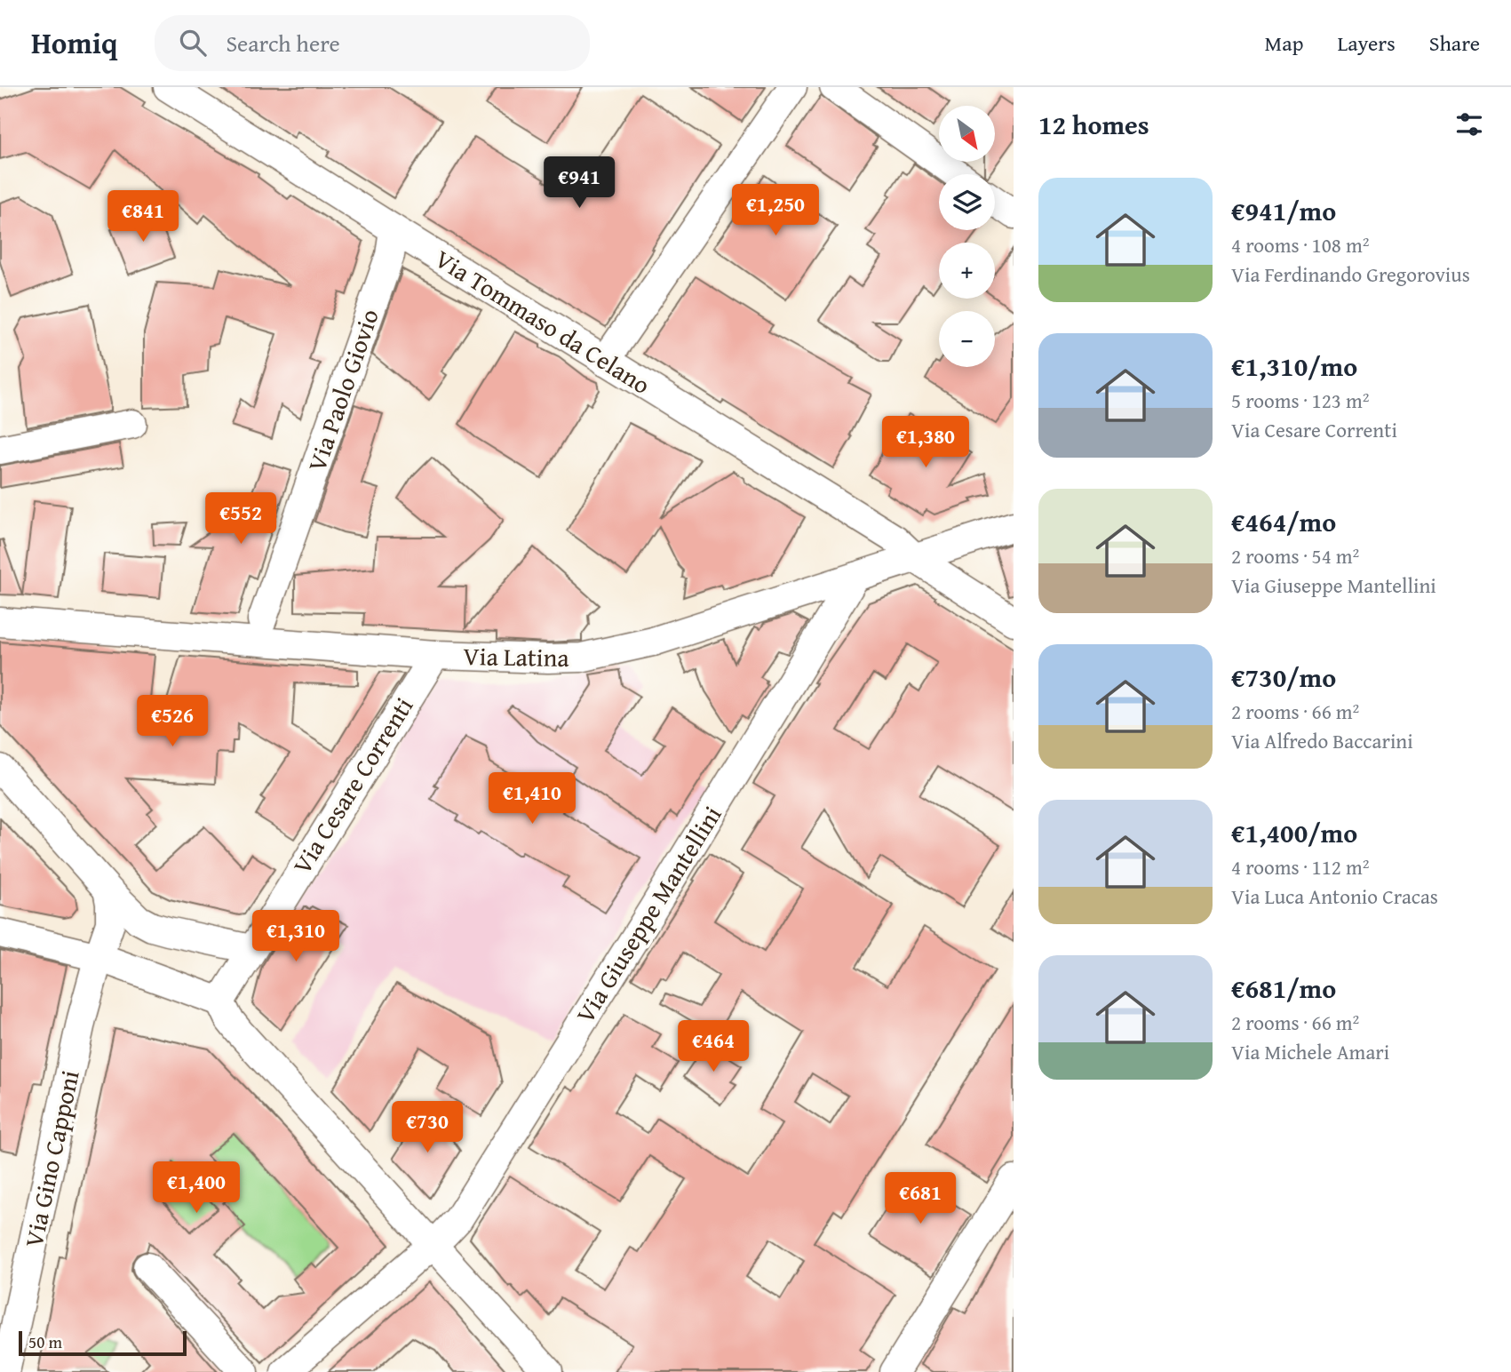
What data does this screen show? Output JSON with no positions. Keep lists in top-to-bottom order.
{
  "streets": {
    "street": [
      "Via Tommaso da Celano",
      "Via Paolo Giovio",
      "Via Latina",
      "Via Cesare Correnti",
      "Via Giuseppe Mantellini",
      "Via Gino Capponi"
    ]
  },
  "crossings": [
    ["Via Tommaso da Celano", "Via Paolo Giovio"],
    ["Via Tommaso da Celano", "Via Latina"],
    ["Via Latina", "Via Cesare Correnti"],
    ["Via Latina", "Via Giuseppe Mantellini"]
  ],
  "scale_bar": "50 m",
  "north": "bottom right",
  "page": {
    "header": "Homiq",
    "search": "Search here",
    "nav": ["Map", "Layers", "Share"],
    "heading": "12 homes",
    "map_buttons": ["+", "−"],
    "price": [
      "€941",
      "€1,250",
      "€841",
      "€1,380",
      "€552",
      "€526",
      "€1,410",
      "€1,310",
      "€464",
      "€730",
      "€1,400",
      "€681"
    ],
    "list": [
      {
        "name": "€941/mo",
        "note": "4 rooms · 108 m² · Via Ferdinando Gregorovius"
      },
      {
        "name": "€1,310/mo",
        "note": "5 rooms · 123 m² · Via Cesare Correnti"
      },
      {
        "name": "€464/mo",
        "note": "2 rooms · 54 m² · Via Giuseppe Mantellini"
      },
      {
        "name": "€730/mo",
        "note": "2 rooms · 66 m² · Via Alfredo Baccarini"
      },
      {
        "name": "€1,400/mo",
        "note": "4 rooms · 112 m² · Via Luca Antonio Cracas"
      },
      {
        "name": "€681/mo",
        "note": "2 rooms · 66 m² · Via Michele Amari"
      }
    ],
    "scale": "50 m"
  }
}
